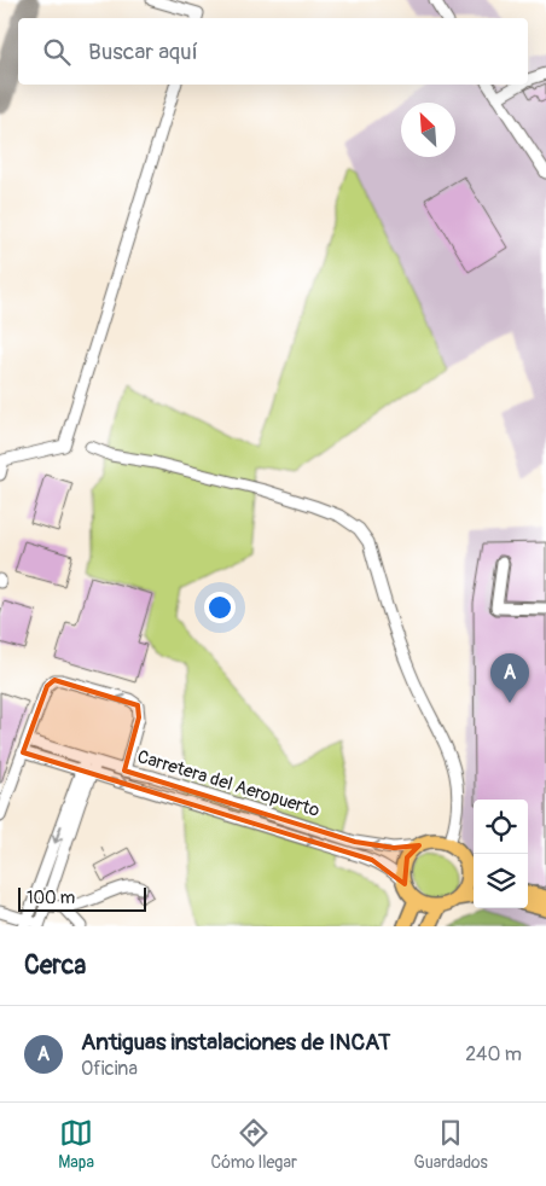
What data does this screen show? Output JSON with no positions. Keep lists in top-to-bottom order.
{
  "streets": {
    "street": ["Carretera del Aeropuerto"]
  },
  "scale_bar": "100 m",
  "north": "top left",
  "page": {
    "search": "Buscar aquí",
    "pins": "A",
    "scale": "100 m",
    "heading": "Cerca",
    "list": [
      {
        "mark": "A",
        "name": "Antiguas instalaciones de INCAT",
        "note": "Oficina",
        "value": "240 m"
      }
    ],
    "nav": ["Mapa", "Cómo llegar", "Guardados"]
  }
}
